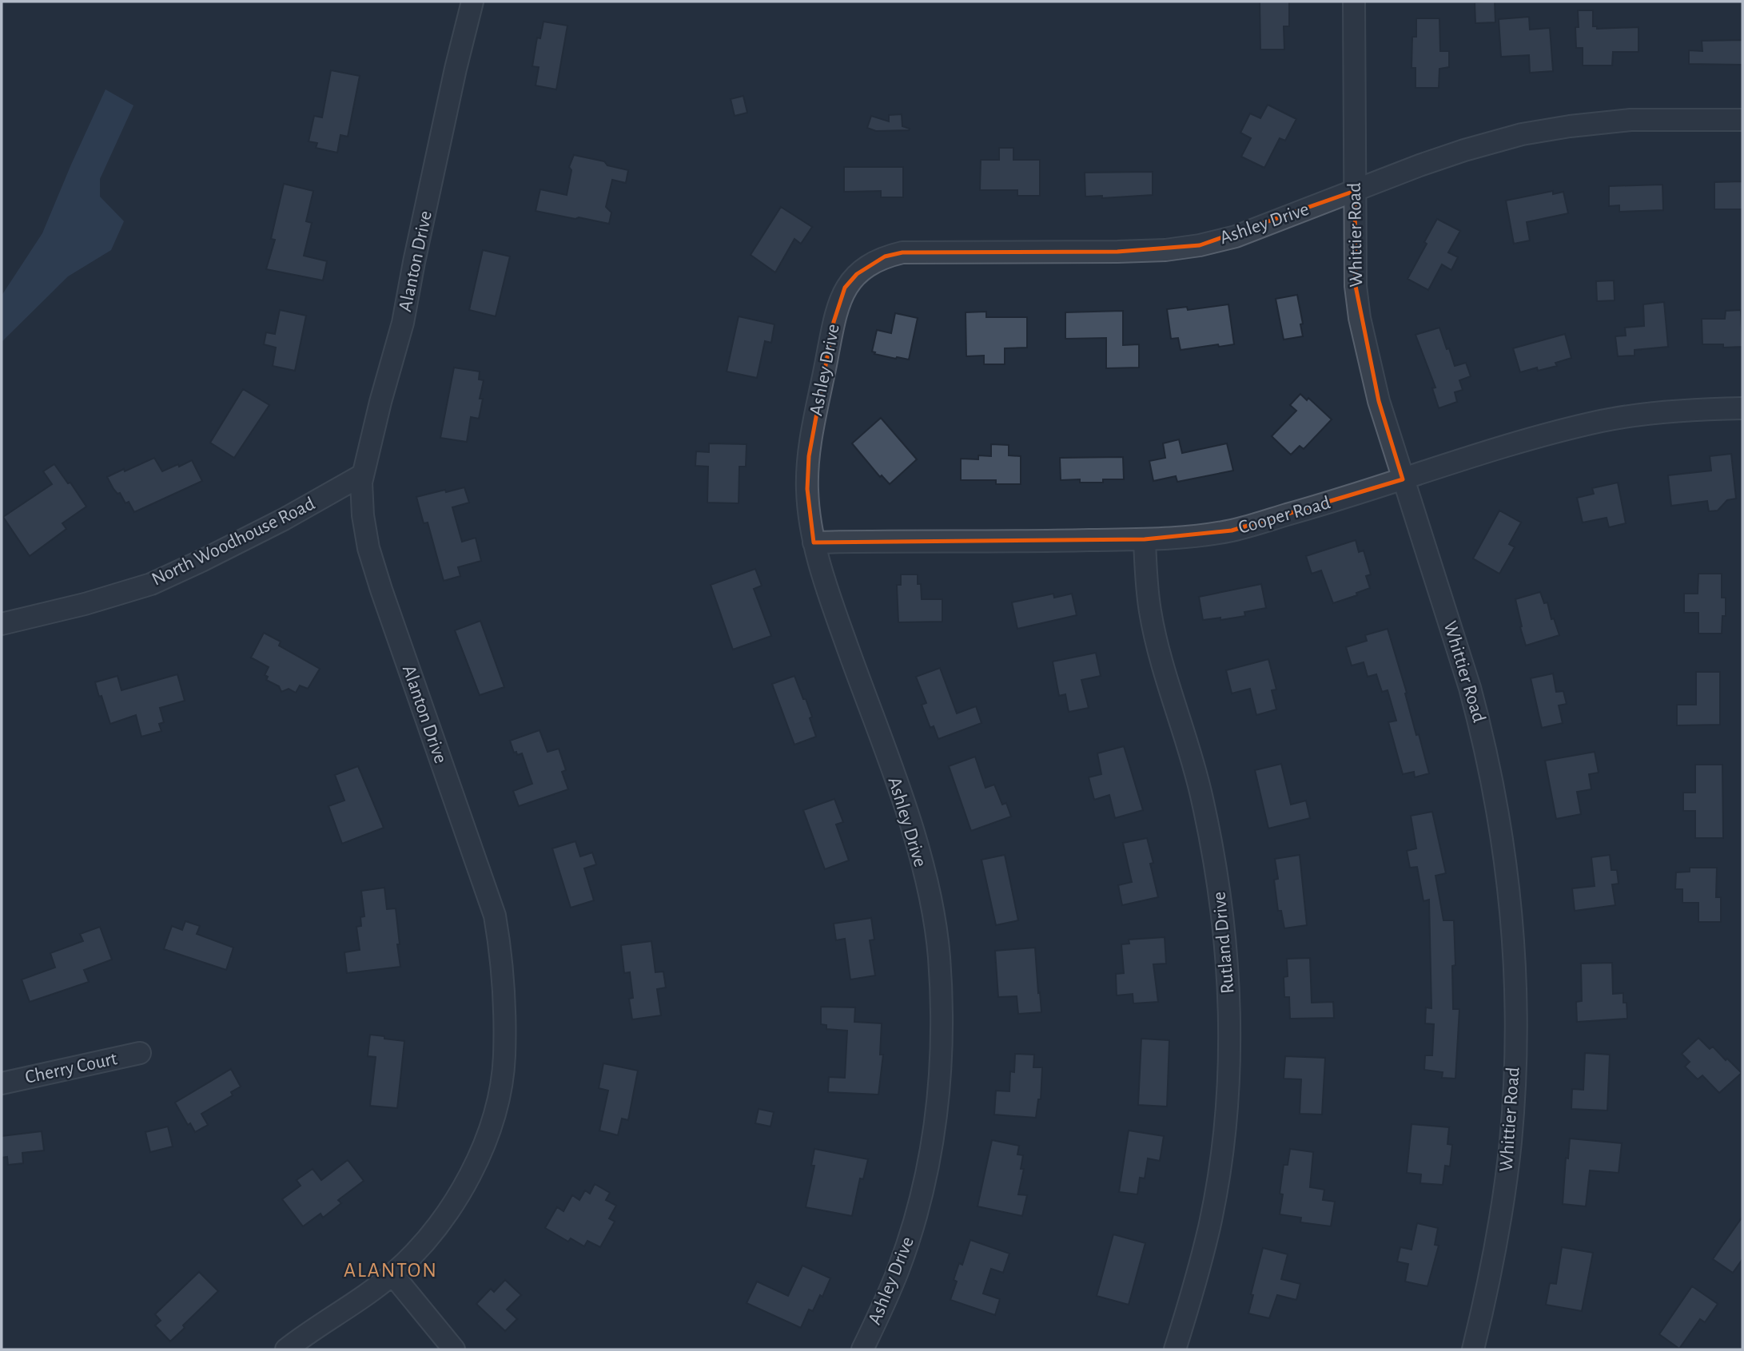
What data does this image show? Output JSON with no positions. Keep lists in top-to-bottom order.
{
  "streets": {
    "street": [
      "Ashley Drive",
      "Whittier Road",
      "Alanton Drive",
      "Cooper Road",
      "North Woodhouse Road",
      "Rutland Drive",
      "Cherry Court"
    ]
  },
  "crossings": [
    ["Ashley Drive", "Whittier Road"],
    ["Ashley Drive", "Cooper Road"],
    ["Whittier Road", "Cooper Road"],
    ["Alanton Drive", "North Woodhouse Road"],
    ["Cooper Road", "Rutland Drive"]
  ],
  "districts": ["ALANTON"]
}
